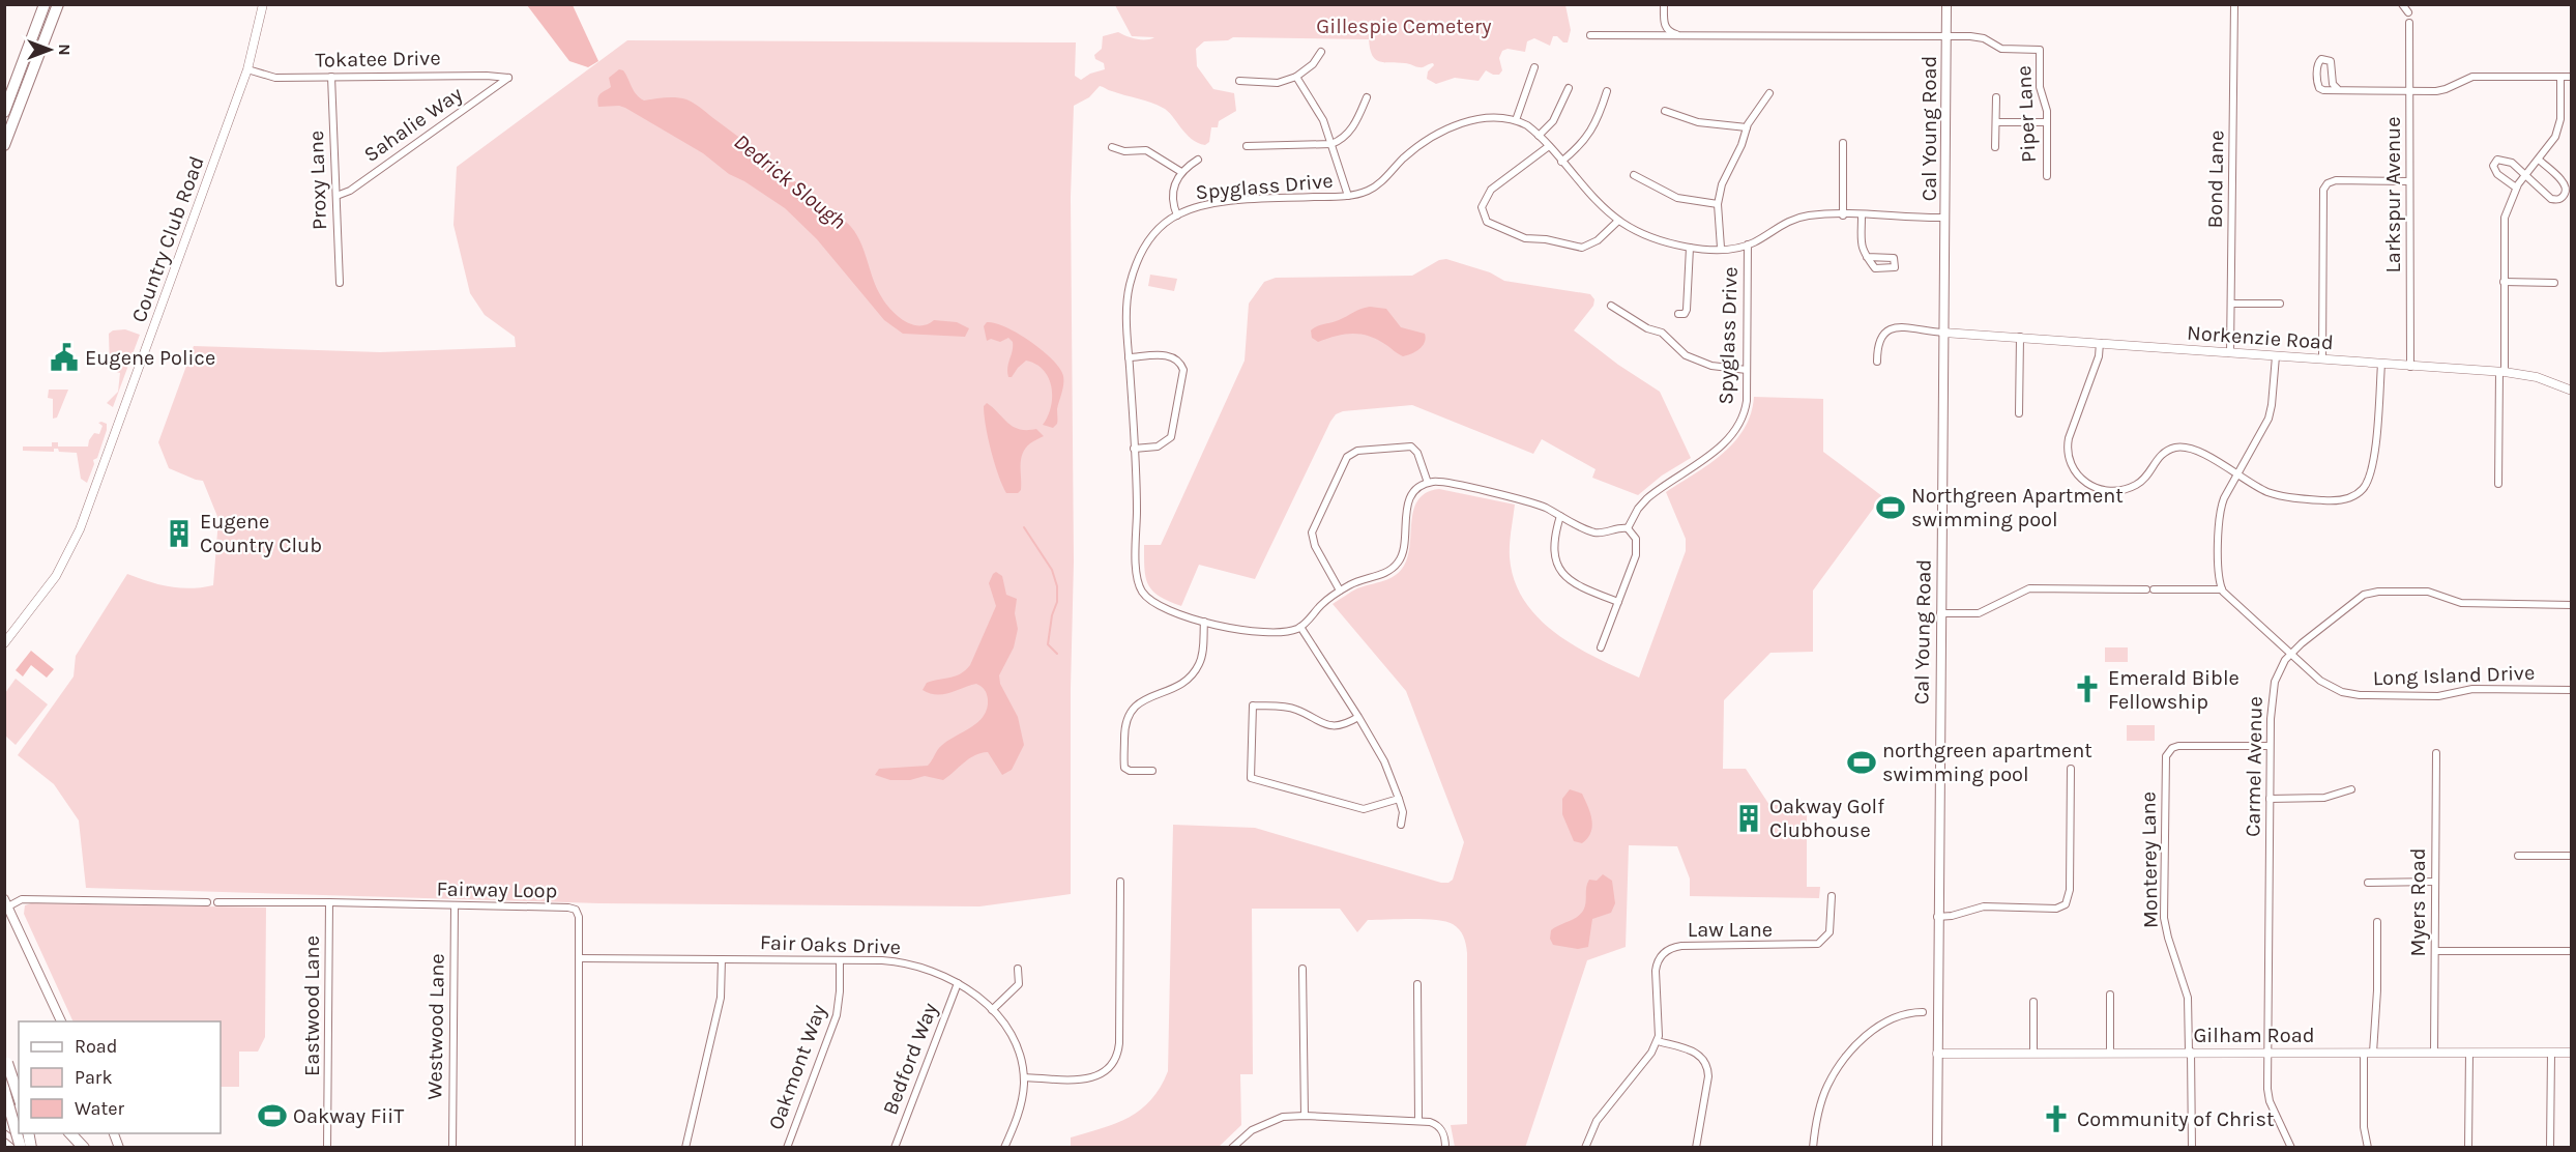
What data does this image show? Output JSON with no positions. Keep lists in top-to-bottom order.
{
  "streets": {
    "main road": ["Cal Young Road"],
    "street": [
      "Tokatee Drive",
      "Piper Lane",
      "Sahalie Way",
      "Bond Lane",
      "Proxy Lane",
      "Spyglass Drive",
      "Larkspur Avenue",
      "Country Club Road",
      "Norkenzie Road",
      "Long Island Drive",
      "Carmel Avenue",
      "Monterey Lane",
      "Fairway Loop",
      "Myers Road",
      "Law Lane",
      "Fair Oaks Drive",
      "Eastwood Lane",
      "Westwood Lane",
      "Gilham Road",
      "Bedford Way",
      "Oakmont Way"
    ]
  },
  "crossings": [
    ["Tokatee Drive", "Sahalie Way"],
    ["Tokatee Drive", "Proxy Lane"],
    ["Tokatee Drive", "Country Club Road"],
    ["Piper Lane", "Cal Young Road"],
    ["Sahalie Way", "Proxy Lane"],
    ["Cal Young Road", "Spyglass Drive"],
    ["Cal Young Road", "Norkenzie Road"],
    ["Cal Young Road", "Gilham Road"],
    ["Bond Lane", "Norkenzie Road"],
    ["Larkspur Avenue", "Norkenzie Road"],
    ["Long Island Drive", "Carmel Avenue"],
    ["Carmel Avenue", "Monterey Lane"],
    ["Carmel Avenue", "Gilham Road"],
    ["Monterey Lane", "Gilham Road"],
    ["Fairway Loop", "Fair Oaks Drive"],
    ["Fairway Loop", "Eastwood Lane"],
    ["Fairway Loop", "Westwood Lane"],
    ["Myers Road", "Gilham Road"],
    ["Fair Oaks Drive", "Bedford Way"],
    ["Fair Oaks Drive", "Oakmont Way"]
  ],
  "water": ["Dedrick Slough"],
  "parks": ["Gillespie Cemetery"],
  "places": {
    "public building": ["Eugene Police"],
    "sports": ["Northgreen Apartment swimming pool", "northgreen apartment swimming pool", "Oakway FiiT"],
    "building": ["Eugene Country Club", "Oakway Golf Clubhouse"],
    "church": ["Emerald Bible Fellowship", "Community of Christ"]
  },
  "legend": ["Road", "Park", "Water"],
  "north": "right"
}
